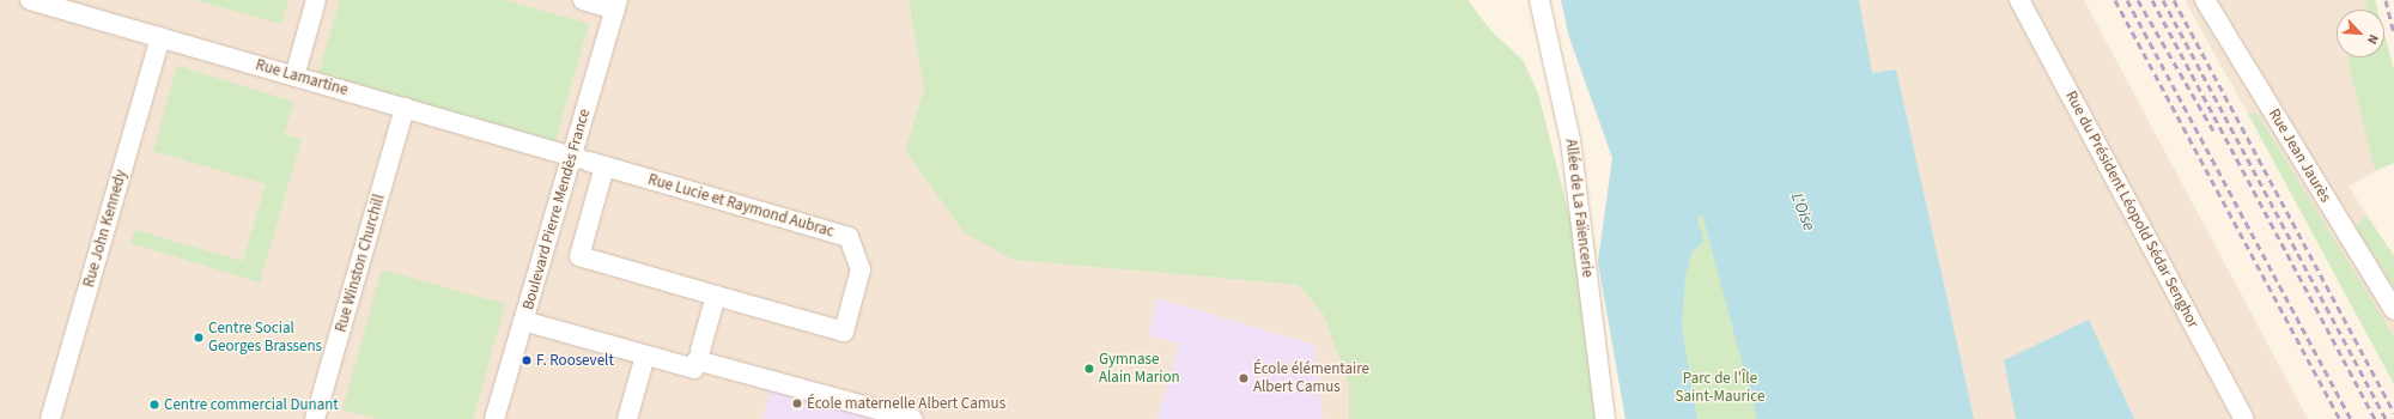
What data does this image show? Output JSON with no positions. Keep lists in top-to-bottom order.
{
  "streets": {
    "street": [
      "Rue Lamartine",
      "Rue Jean Jaurès",
      "Rue Lucie et Raymond Aubrac",
      "Allée de La Faïencerie",
      "Boulevard Pierre Mendès France",
      "Rue du Président Léopold Sédar Senghor",
      "Rue John Kennedy",
      "Rue Winston Churchill"
    ]
  },
  "crossings": [
    ["Rue Lamartine", "Rue Lucie et Raymond Aubrac"],
    ["Rue Lamartine", "Boulevard Pierre Mendès France"],
    ["Rue Lamartine", "Rue John Kennedy"],
    ["Rue Lamartine", "Rue Winston Churchill"],
    ["Rue Lucie et Raymond Aubrac", "Boulevard Pierre Mendès France"]
  ],
  "water": ["L'Oise"],
  "parks": ["Parc de l'Île Saint-Maurice"],
  "places": [
    "Centre Social Georges Brassens",
    "F. Roosevelt",
    "Gymnase Alain Marion",
    "École élémentaire Albert Camus",
    "École maternelle Albert Camus",
    "Centre commercial Dunant"
  ],
  "north": "bottom right"
}
